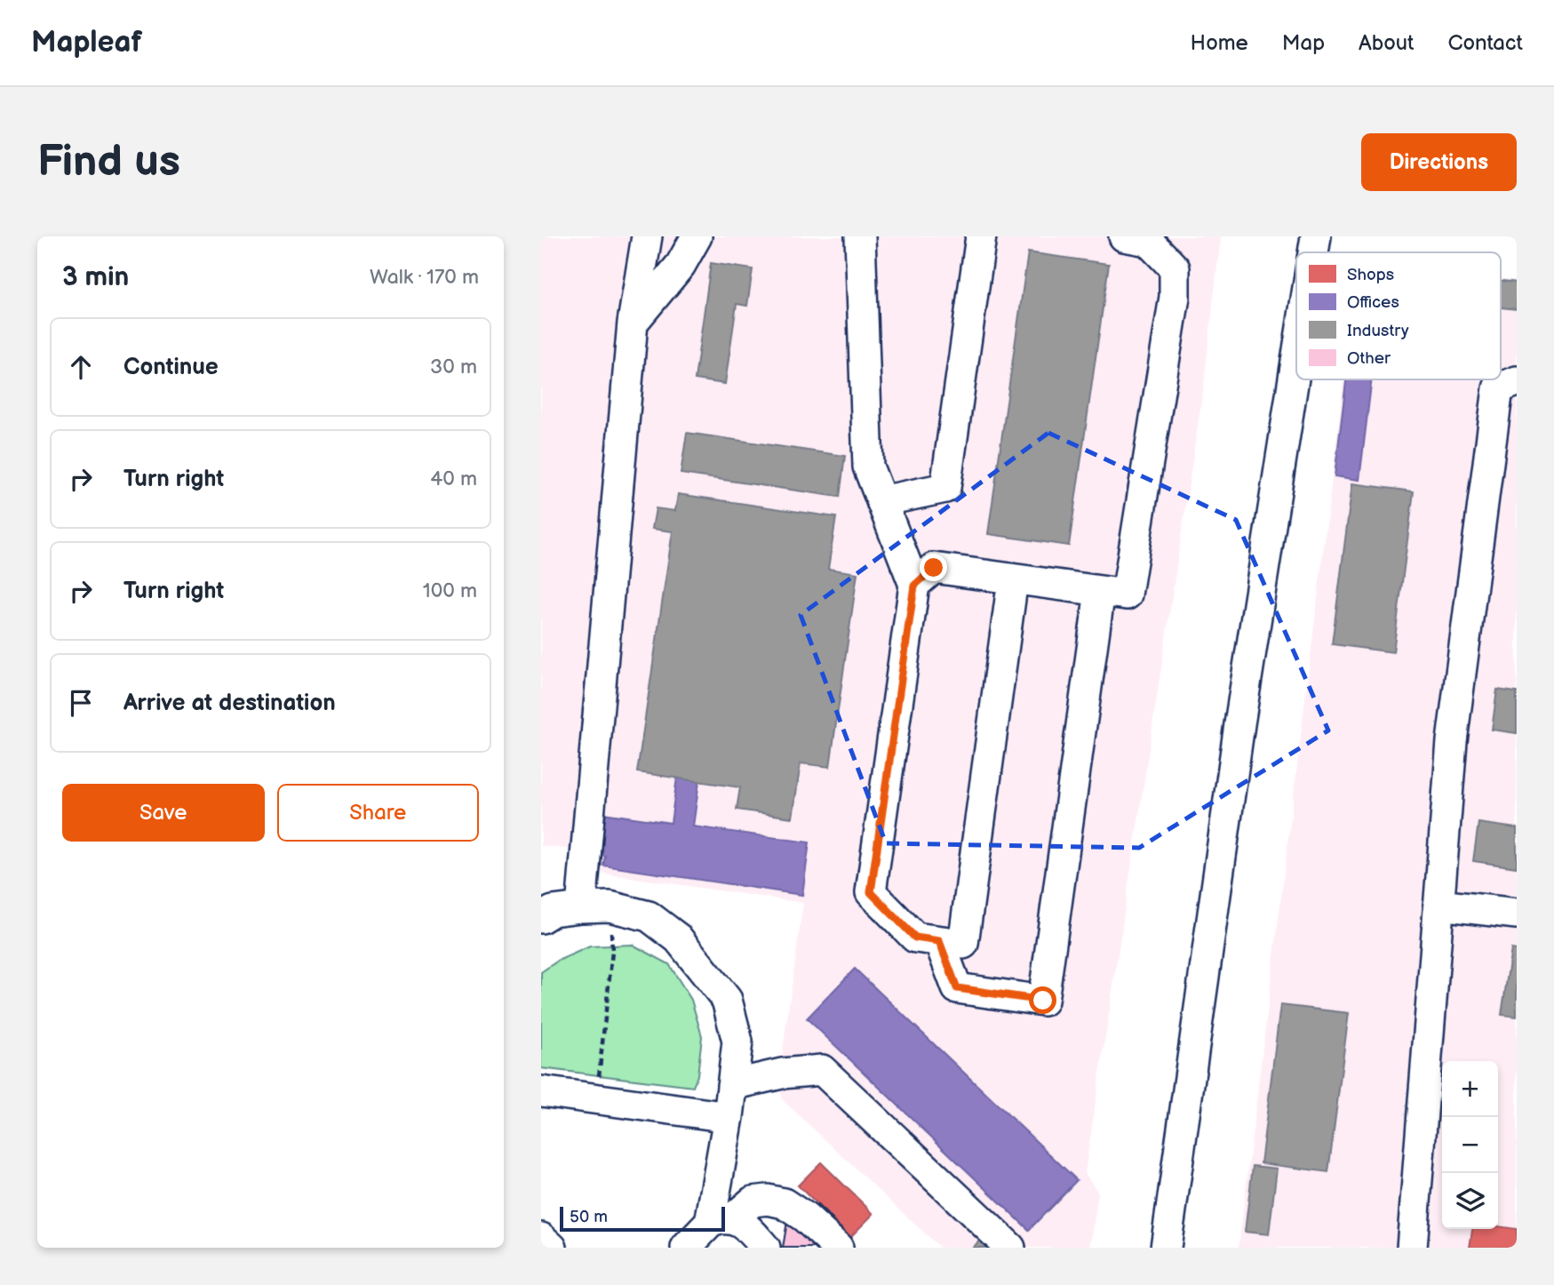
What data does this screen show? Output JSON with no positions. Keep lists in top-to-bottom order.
{
  "legend": [
    "Shops",
    "Offices",
    "Industry",
    "Other"
  ],
  "scale_bar": "50 m",
  "page": {
    "header": "Mapleaf",
    "nav": [
      "Home",
      "Map",
      "About",
      "Contact"
    ],
    "buttons": [
      "Directions",
      ["Save", "Share"]
    ],
    "title": "Find us",
    "heading": ["3 min", "Walk · 170 m"],
    "list": [
      ["Continue", "30 m"],
      ["Turn right", "40 m"],
      ["Turn right", "100 m"],
      "Arrive at destination"
    ],
    "map_buttons": ["+", "−"],
    "scale": "50 m"
  }
}
